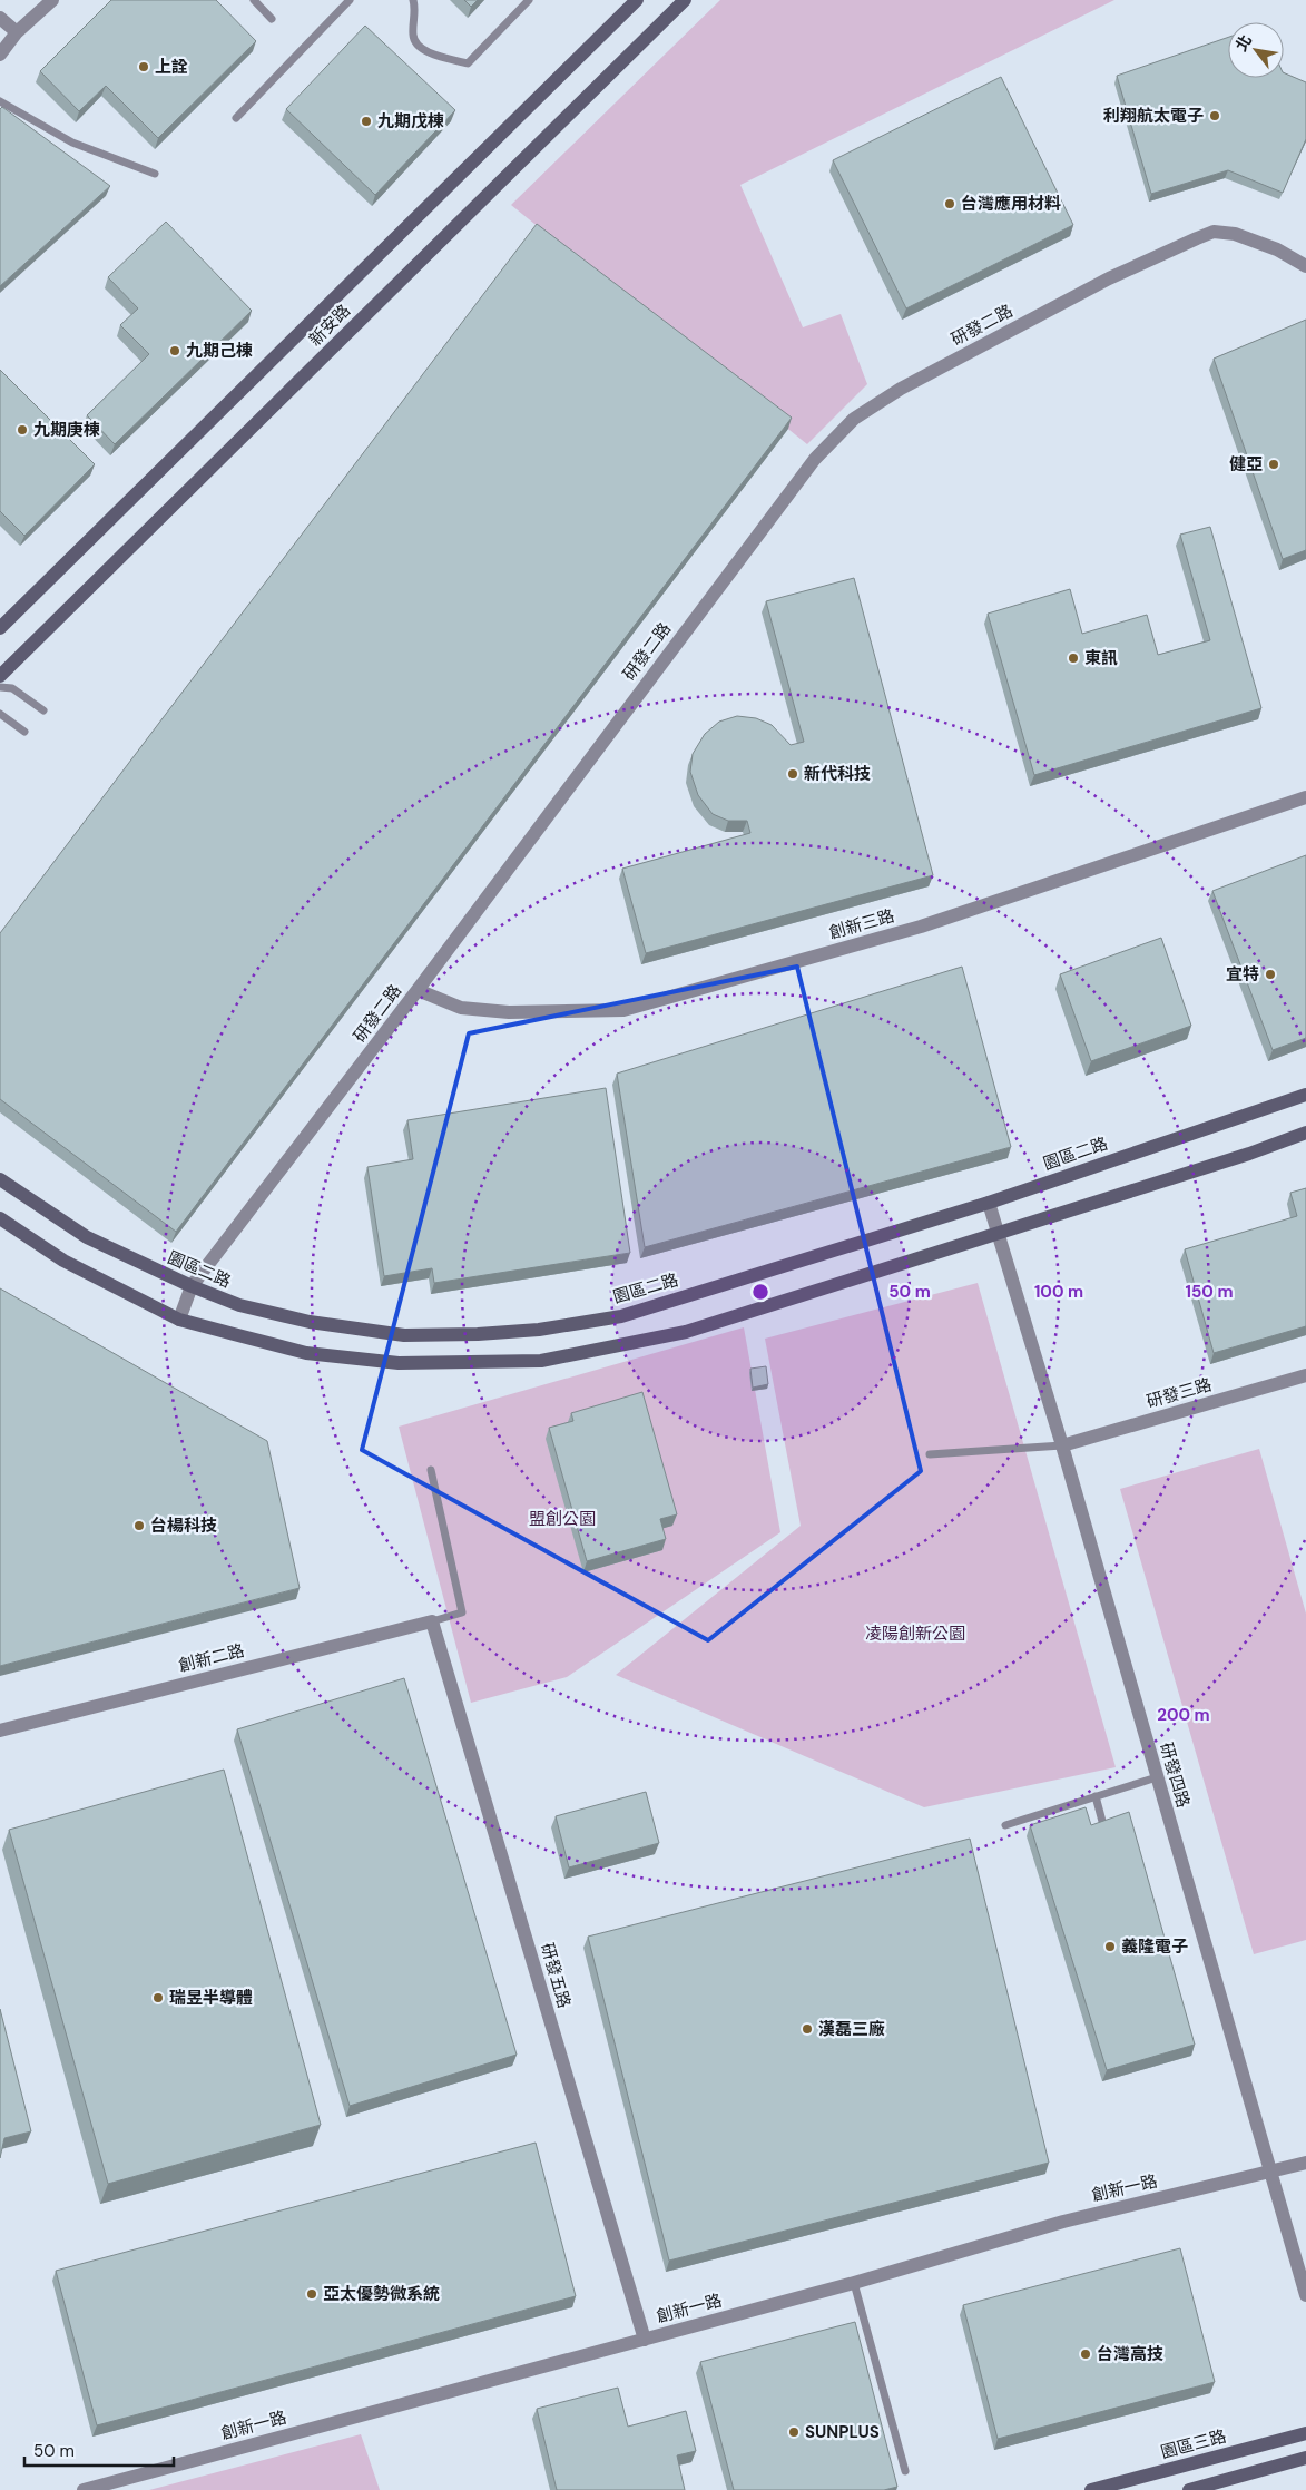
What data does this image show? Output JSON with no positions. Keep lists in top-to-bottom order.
{
  "streets": {
    "street": [
      "新安路",
      "研發二路",
      "創新三路",
      "園區二路",
      "研發三路",
      "創新二路",
      "研發四路",
      "研發五路",
      "創新一路",
      "園區三路"
    ]
  },
  "crossings": [
    ["研發二路", "創新三路"],
    ["研發二路", "園區二路"],
    ["園區二路", "研發四路"],
    ["研發三路", "研發四路"],
    ["創新二路", "研發五路"],
    ["研發四路", "創新一路"],
    ["研發五路", "創新一路"]
  ],
  "parks": ["盟創公園", "凌陽創新公園"],
  "places": [
    "上詮",
    "利翔航太電子",
    "九期戊棟",
    "台灣應用材料",
    "九期己棟",
    "九期庚棟",
    "健亞",
    "東訊",
    "新代科技",
    "宜特",
    "台楊科技",
    "義隆電子",
    "瑞昱半導體",
    "漢磊三廠",
    "亞太優勢微系統",
    "台灣高技",
    "SUNPLUS"
  ],
  "scale_bar": "50 m",
  "north": "top left",
  "rings": [
    "50 m",
    "100 m",
    "150 m",
    "200 m"
  ]
}
